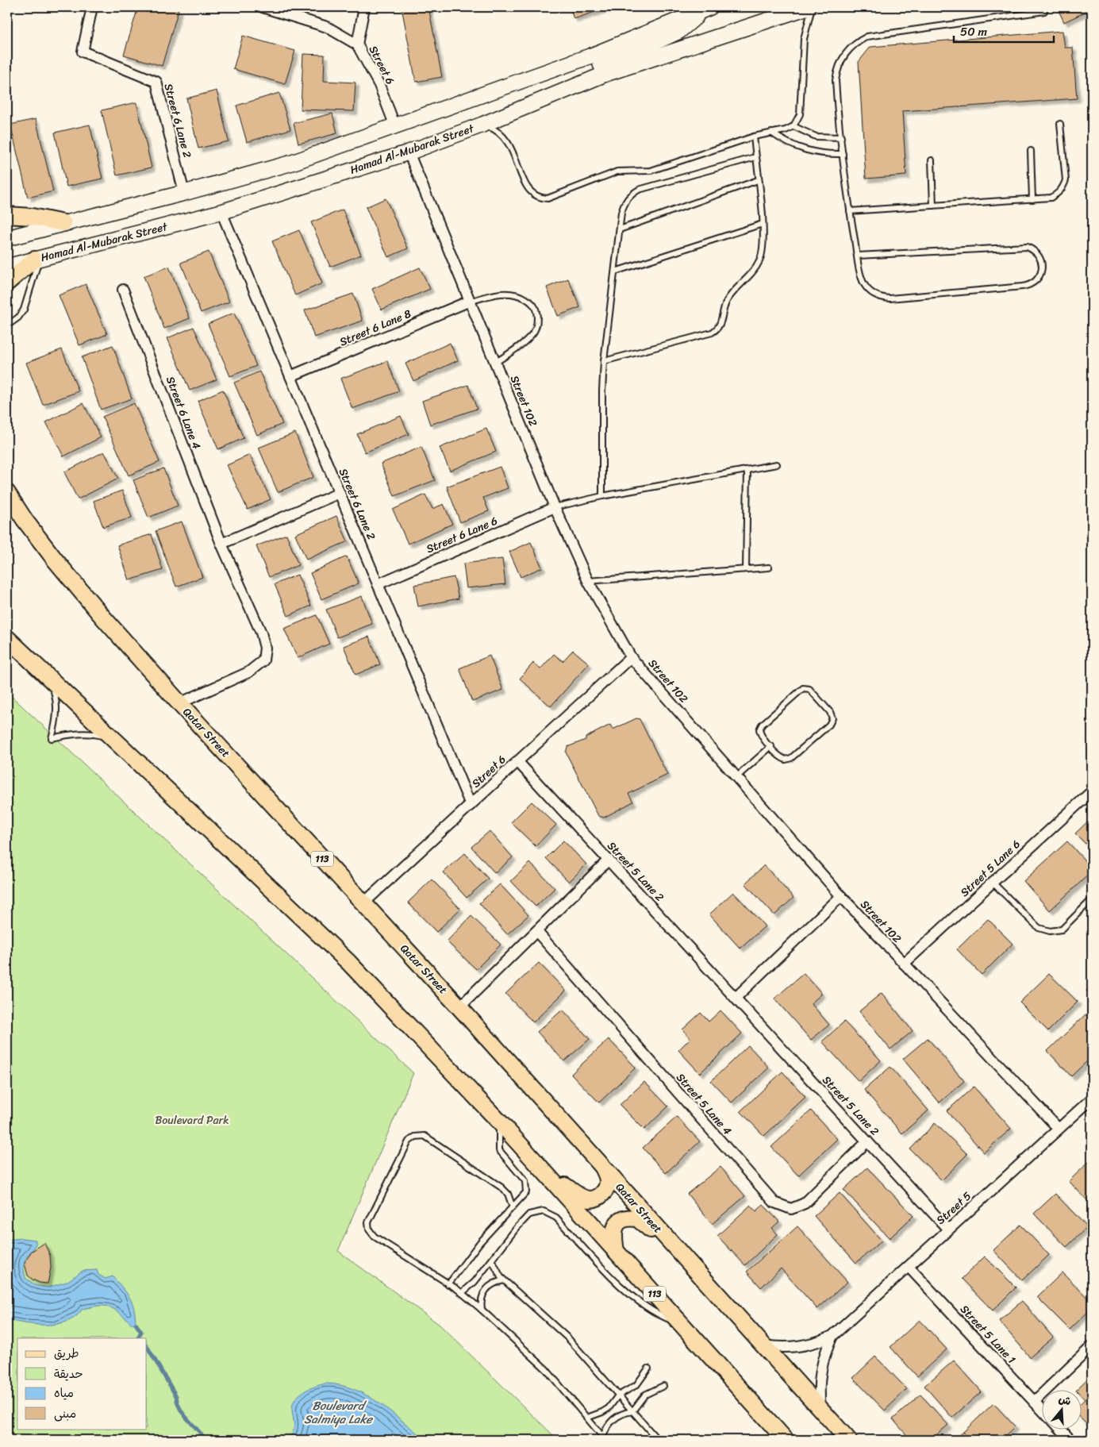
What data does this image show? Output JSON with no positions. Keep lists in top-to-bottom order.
{
  "streets": {
    "main road": ["Hamad Al-Mubarak Street", "Qatar Street", "113"],
    "street": [
      "Street 6",
      "Street 6 Lane 2",
      "Street 6 Lane 8",
      "Street 102",
      "Street 6 Lane 4",
      "Street 6 Lane 6",
      "Street 5 Lane 6",
      "Street 5 Lane 2",
      "Street 5 Lane 4",
      "Street 5",
      "Street 5 Lane 1"
    ]
  },
  "crossings": [
    ["Street 6", "Street 6 Lane 2"],
    ["Street 6", "Street 102"],
    ["Street 6", "Qatar Street"],
    ["Street 6", "Street 5 Lane 2"],
    ["Street 6 Lane 2", "Hamad Al-Mubarak Street"],
    ["Street 6 Lane 2", "Street 6 Lane 8"],
    ["Street 6 Lane 2", "Street 6 Lane 6"],
    ["Hamad Al-Mubarak Street", "Street 102"],
    ["Street 6 Lane 8", "Street 102"],
    ["Street 102", "Street 6 Lane 6"],
    ["Street 102", "Street 5 Lane 6"],
    ["Street 102", "Street 5"],
    ["Street 6 Lane 4", "Qatar Street"],
    ["Qatar Street", "Street 5"],
    ["Street 5 Lane 2", "Street 5 Lane 4"],
    ["Street 5 Lane 2", "Street 5"],
    ["Street 5", "Street 5 Lane 1"]
  ],
  "water": ["Boulevard Salmiya Lake"],
  "parks": ["Boulevard Park"],
  "legend": [
    "طريق",
    "حديقة",
    "مياه",
    "مبنى"
  ],
  "scale_bar": "50 m",
  "north": "top"
}
